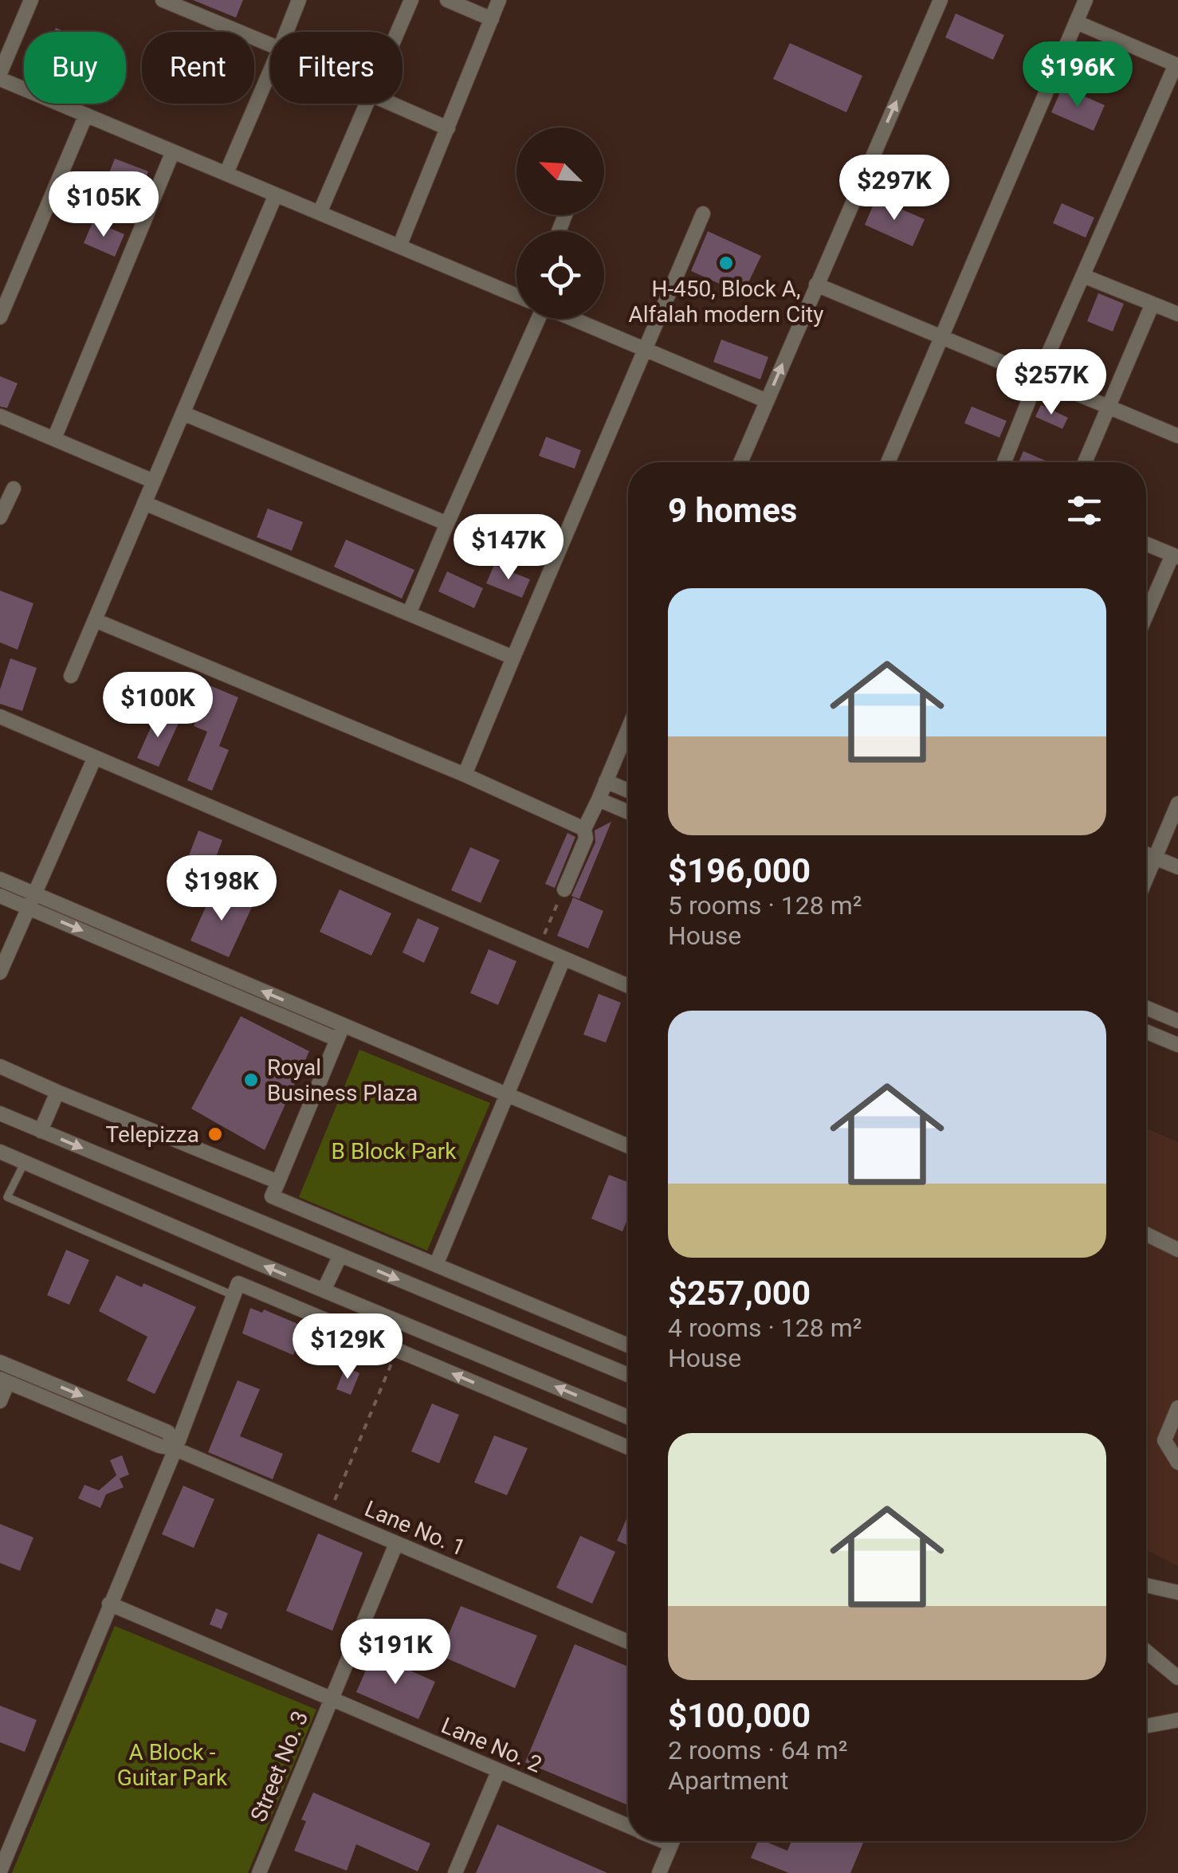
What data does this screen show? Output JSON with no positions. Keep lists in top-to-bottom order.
{
  "streets": {
    "street": ["Lane No. 1", "Lane No. 2", "Street No. 3"]
  },
  "crossings": [
    ["Lane No. 1", "Street No. 3"],
    ["Lane No. 2", "Street No. 3"]
  ],
  "parks": ["B Block Park", "A Block - Guitar Park"],
  "places": ["H-450, Block A, Alfalah modern City", "Royal Business Plaza", "Telepizza"],
  "north": "top left",
  "page": {
    "chip": ["Buy", "Rent", "Filters"],
    "price": [
      "$196K",
      "$297K",
      "$105K",
      "$257K",
      "$147K",
      "$100K",
      "$198K",
      "$129K",
      "$191K"
    ],
    "heading": "9 homes",
    "list": [
      {
        "name": "$196,000",
        "note": "5 rooms · 128 m² · House"
      },
      {
        "name": "$257,000",
        "note": "4 rooms · 128 m² · House"
      },
      {
        "name": "$100,000",
        "note": "2 rooms · 64 m² · Apartment"
      }
    ]
  }
}
